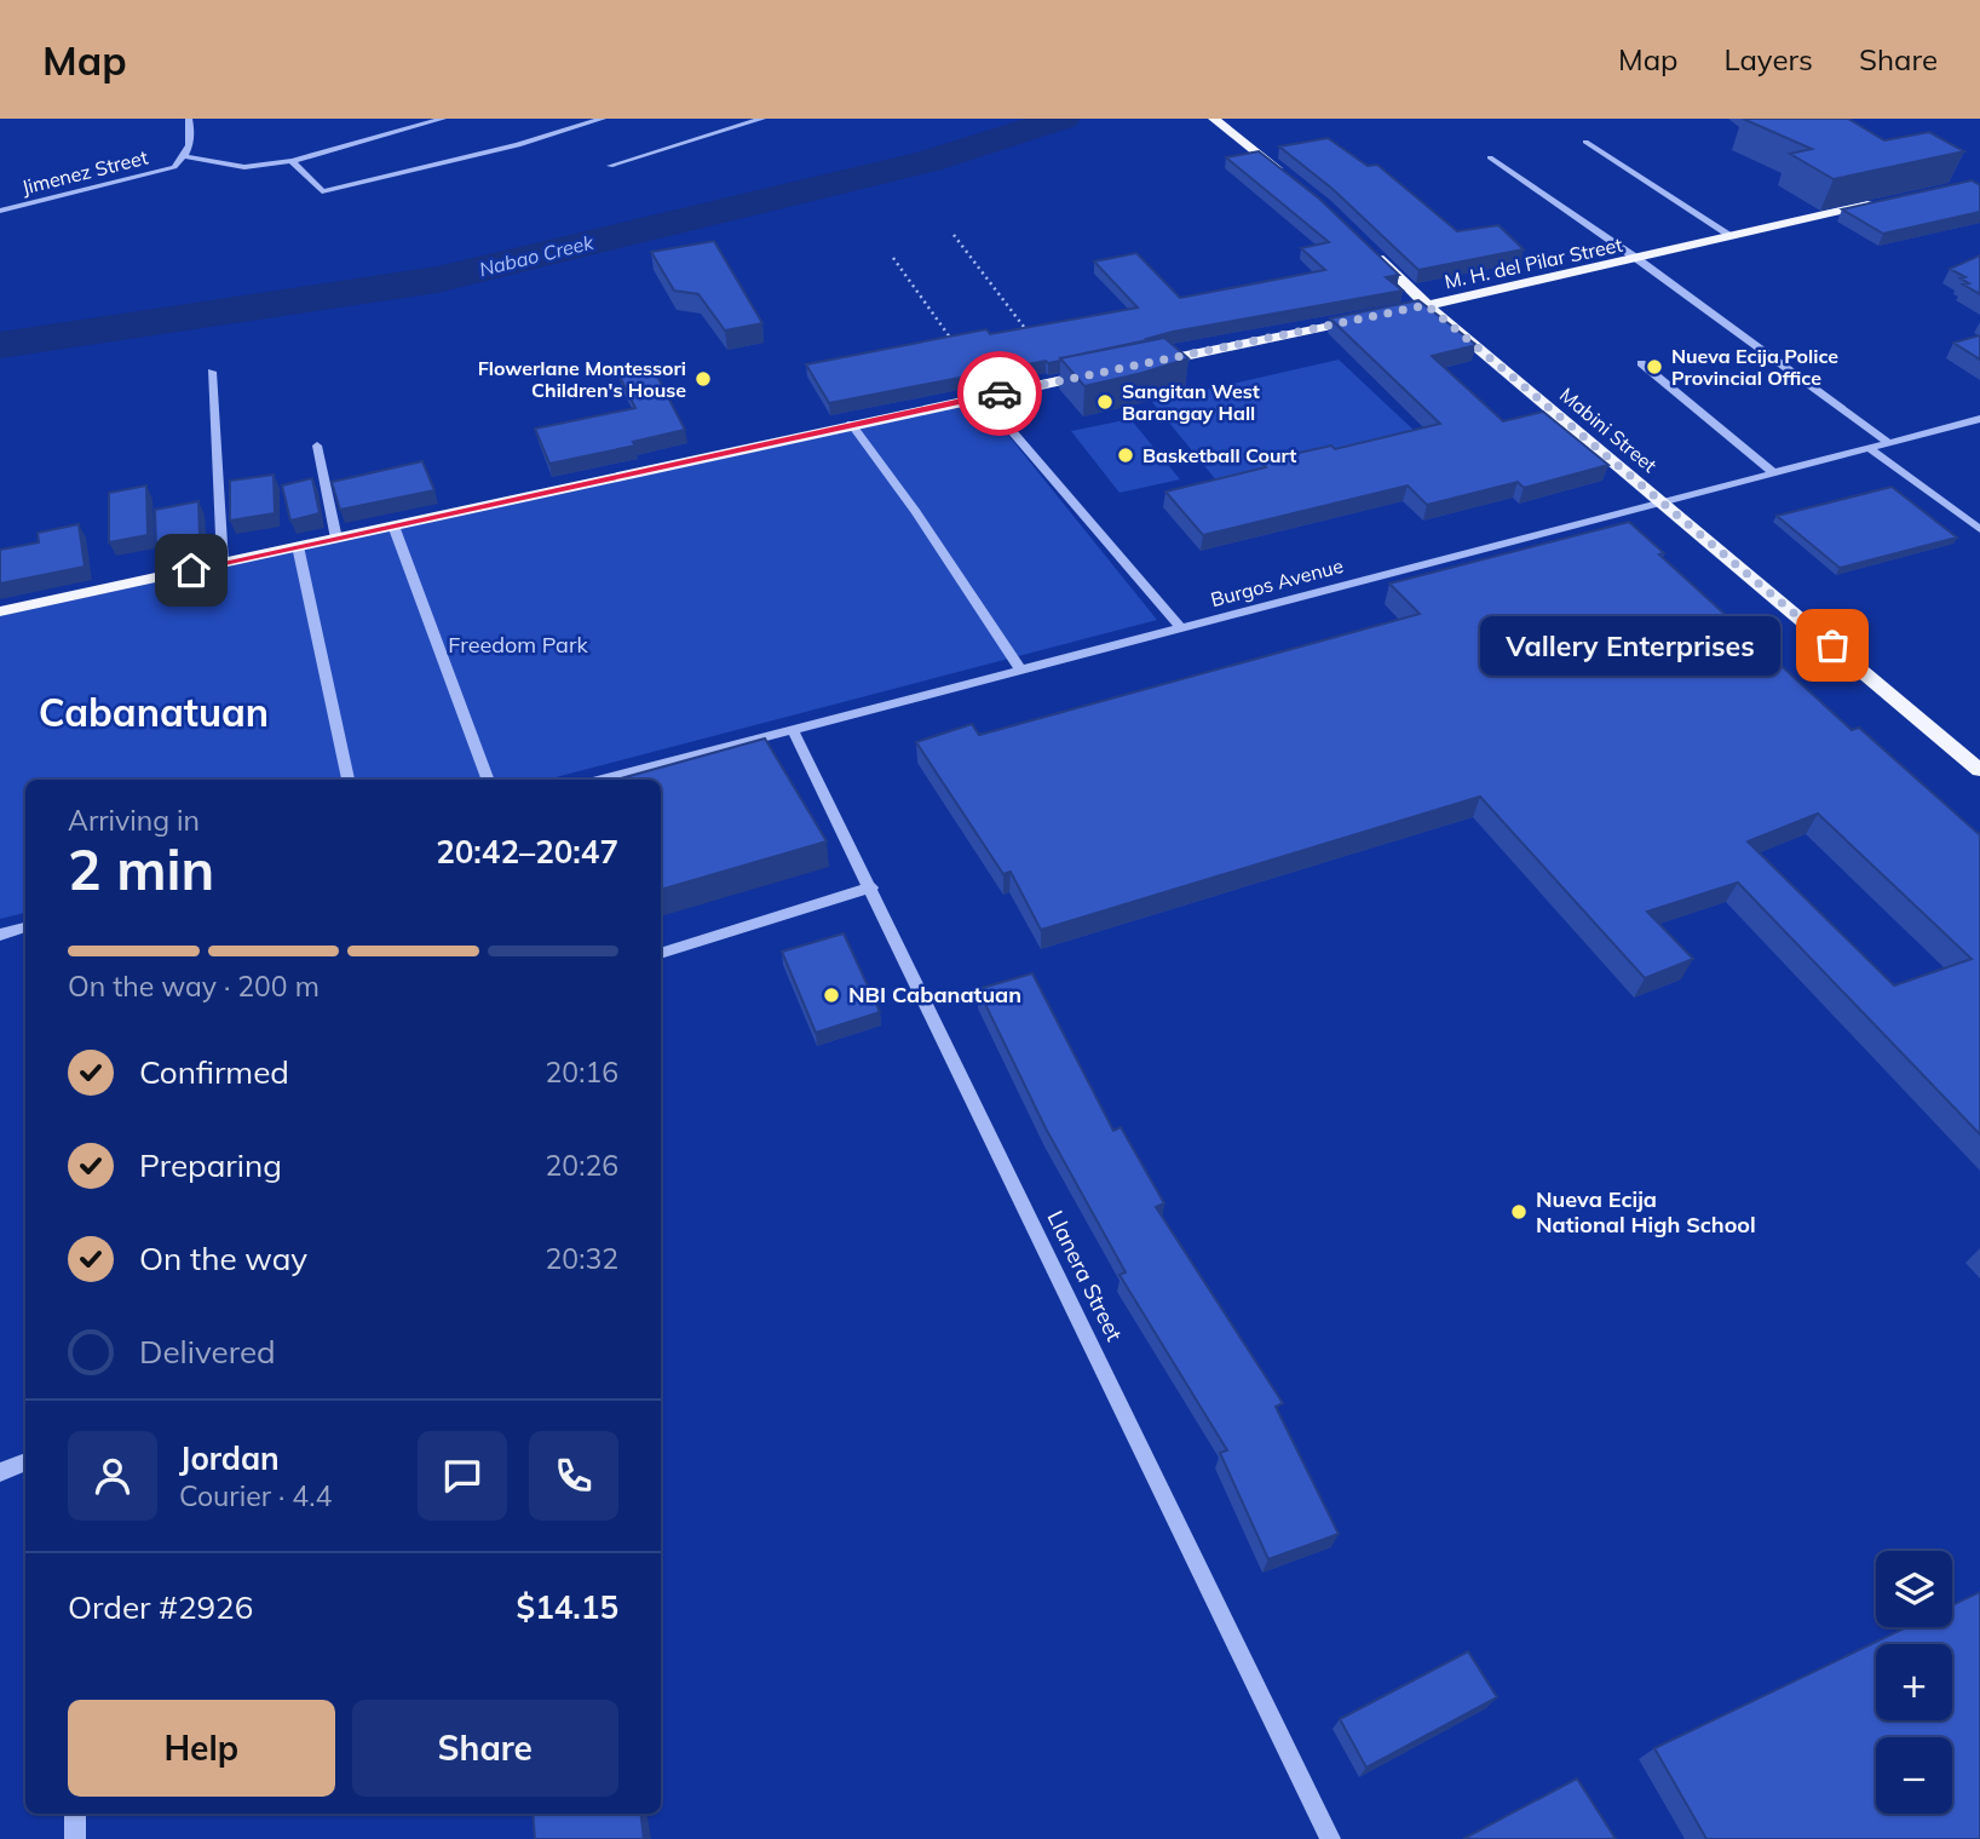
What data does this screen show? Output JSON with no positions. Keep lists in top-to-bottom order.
{
  "streets": {
    "main road": ["M. H. del Pilar Street", "Mabini Street"],
    "street": ["Jimenez Street", "Burgos Avenue", "Llanera Street"]
  },
  "crossings": [
    ["M. H. del Pilar Street", "Mabini Street"],
    ["Mabini Street", "Burgos Avenue"]
  ],
  "districts": ["Cabanatuan"],
  "water": ["Nabao Creek"],
  "parks": ["Freedom Park"],
  "places": [
    "Nueva Ecija Police Provincial Office",
    "Flowerlane Montessori Children's House",
    "Sangitan West Barangay Hall",
    "Basketball Court",
    "Vallery Enterprises",
    "NBI Cabanatuan",
    "Nueva Ecija National High School"
  ],
  "page": {
    "header": "Map",
    "nav": ["Map", "Layers", "Share"],
    "bubble": "Vallery Enterprises",
    "heading": ["2 min", "Arriving in", "20:42–20:47"],
    "panel": [
      "Jordan",
      "Courier · 4.4",
      "Order #2926",
      "$14.15"
    ],
    "bar": "On the way · 200 m",
    "list": [
      ["Confirmed", "20:16"],
      ["Preparing", "20:26"],
      ["On the way", "20:32"],
      "Delivered"
    ],
    "map_buttons": ["+", "−"],
    "buttons": ["Help", "Share"]
  }
}
